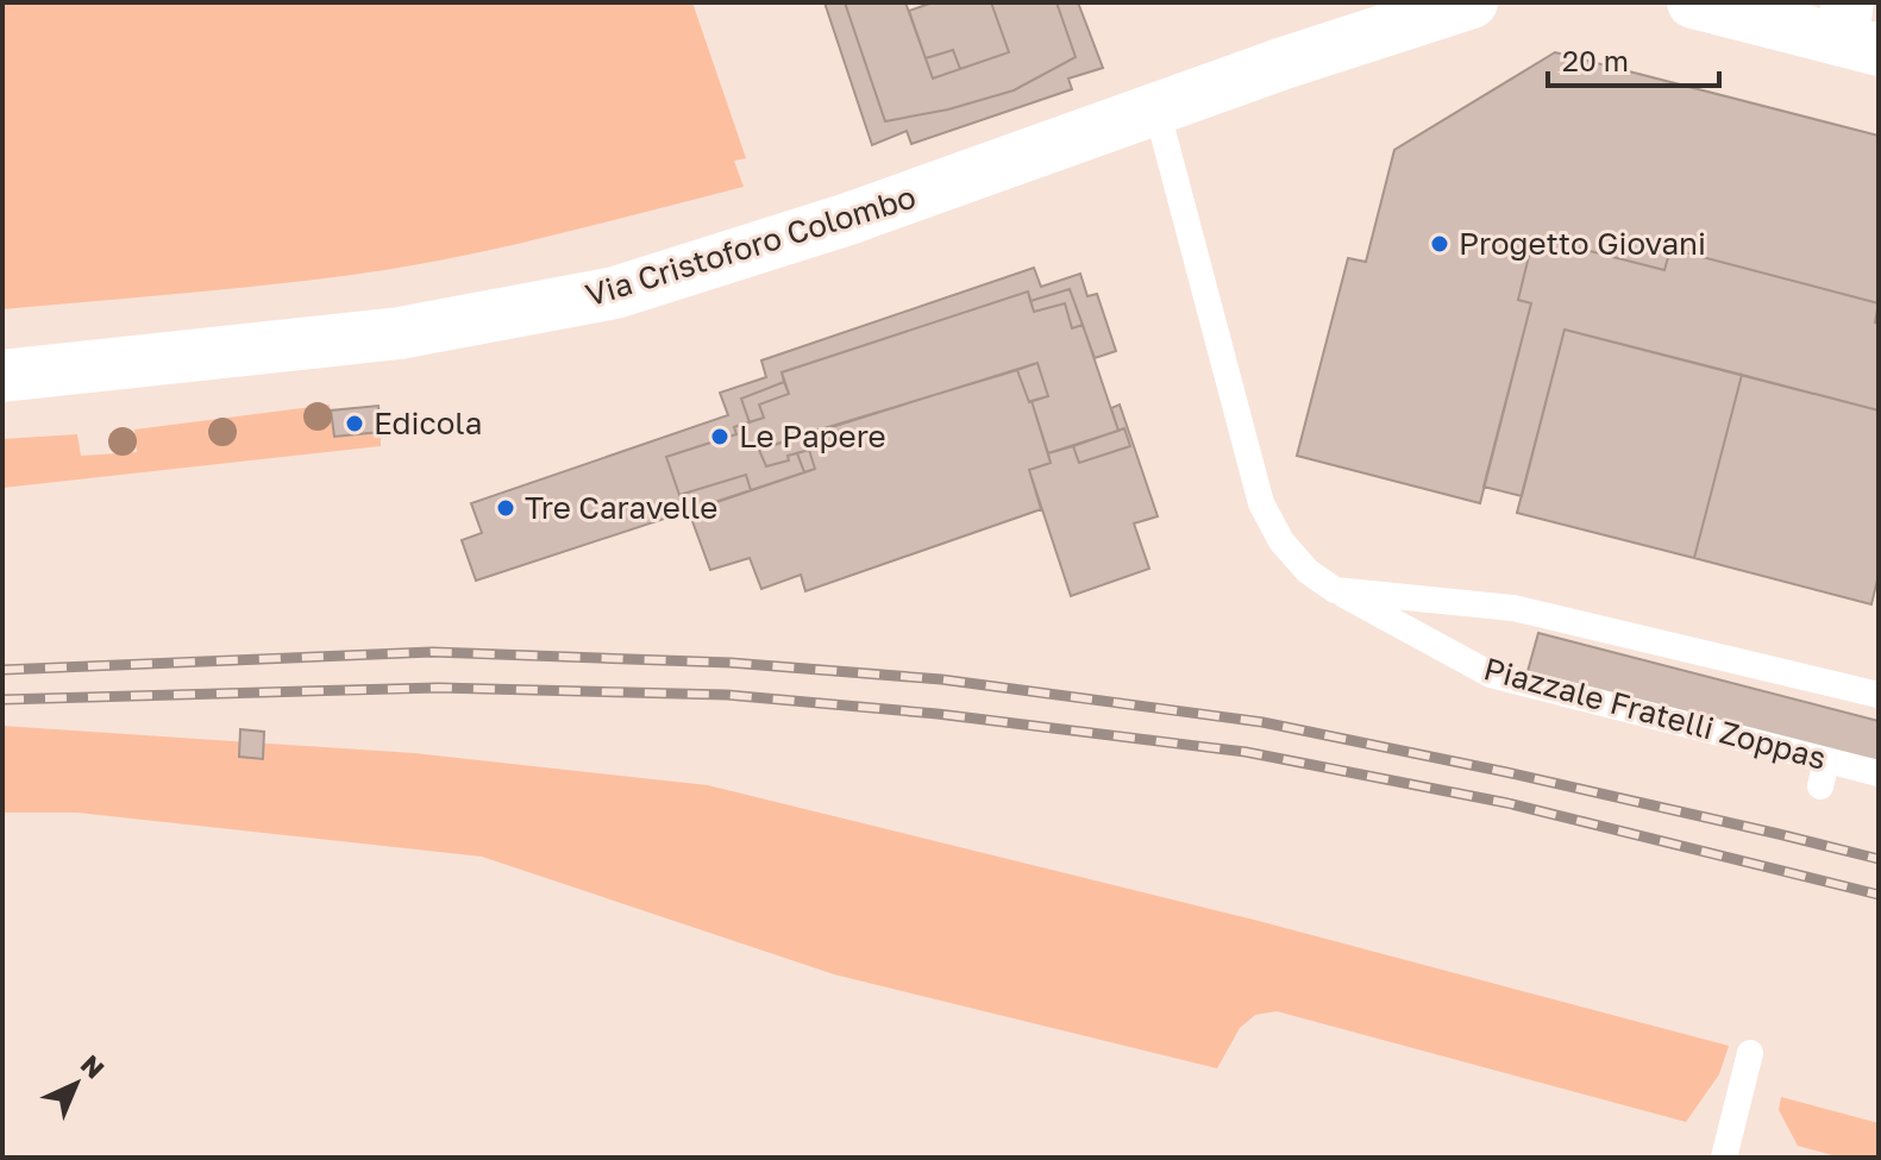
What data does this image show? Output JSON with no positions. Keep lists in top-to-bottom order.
{
  "streets": {
    "street": ["Via Cristoforo Colombo"],
    "lane": ["Piazzale Fratelli Zoppas"]
  },
  "crossings": [
    ["Via Cristoforo Colombo", "Piazzale Fratelli Zoppas"]
  ],
  "places": [
    "Progetto Giovani",
    "Edicola",
    "Le Papere",
    "Tre Caravelle"
  ],
  "scale_bar": "20 m",
  "north": "top right"
}
